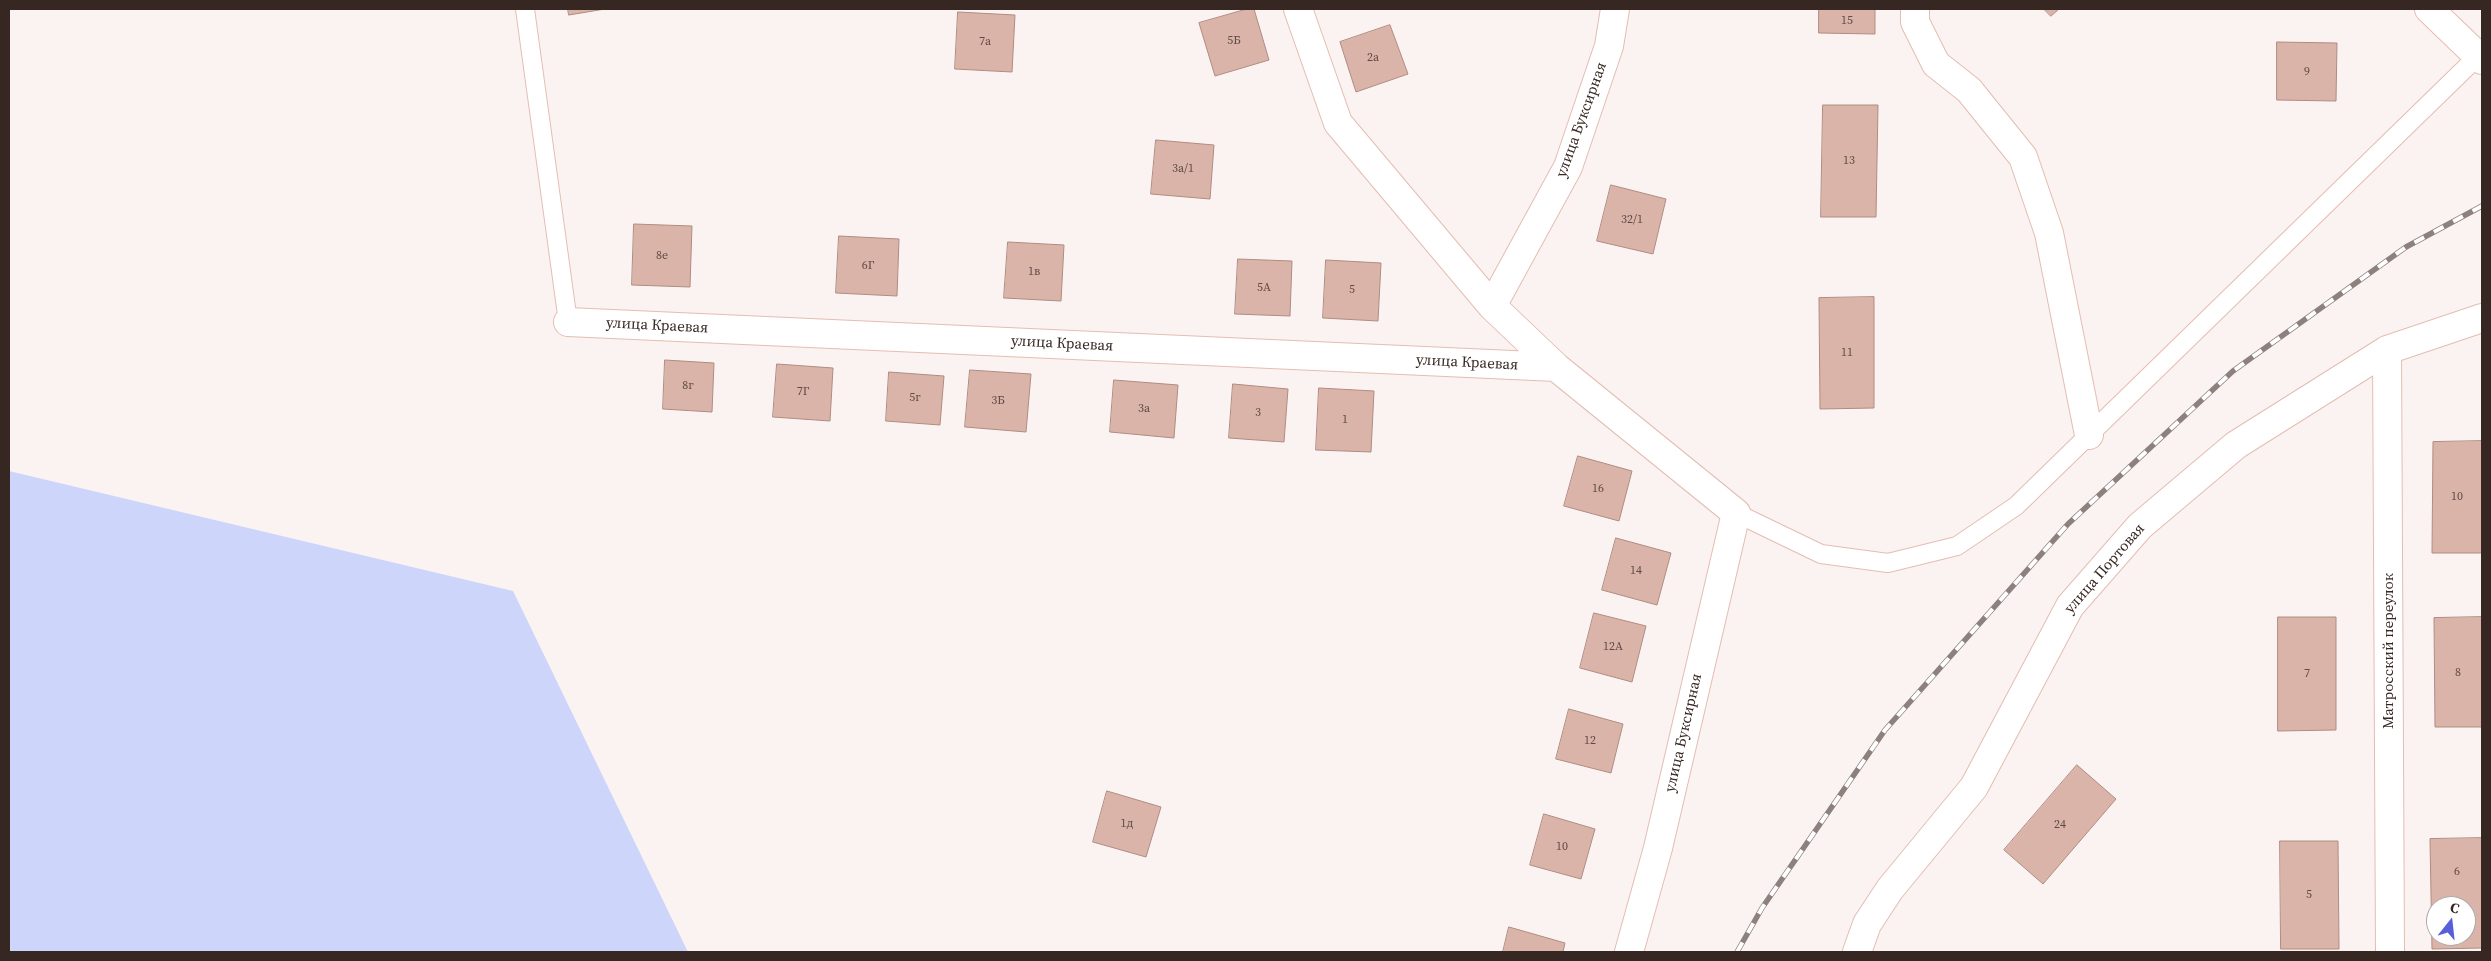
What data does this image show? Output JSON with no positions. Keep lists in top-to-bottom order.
{
  "streets": {
    "street": [
      "улица Буксирная",
      "улица Краевая",
      "улица Портовая",
      "Матросский переулок"
    ]
  },
  "crossings": [
    ["улица Буксирная", "улица Краевая"],
    ["улица Портовая", "Матросский переулок"]
  ],
  "house_numbers": [
    "15",
    "5Б",
    "7а",
    "2а",
    "9",
    "13",
    "3а/1",
    "32/1",
    "8е",
    "6Г",
    "1в",
    "5А",
    "5",
    "11",
    "8г",
    "7Г",
    "5г",
    "3Б",
    "3а",
    "3",
    "1",
    "16",
    "10",
    "14",
    "12А",
    "8",
    "7",
    "12",
    "1д",
    "24",
    "10",
    "6",
    "5"
  ],
  "north": "top"
}
